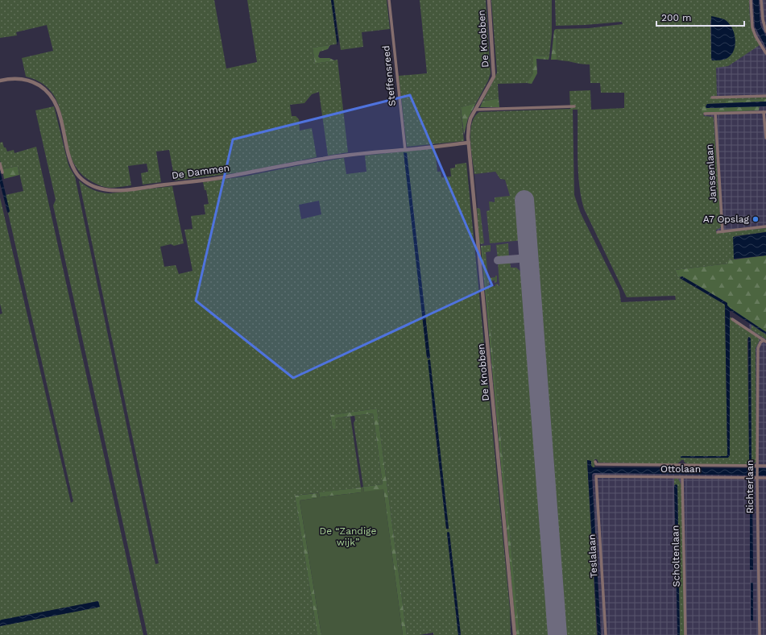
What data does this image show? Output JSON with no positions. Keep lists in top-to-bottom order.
{
  "streets": {
    "street": [
      "De Knobben",
      "Steffensreed",
      "De Dammen",
      "Janssenlaan",
      "Ottolaan",
      "Richterlaan",
      "Teslalaan",
      "Scholtenlaan"
    ]
  },
  "crossings": [
    ["De Knobben", "De Dammen"],
    ["Steffensreed", "De Dammen"],
    ["Ottolaan", "Richterlaan"],
    ["Ottolaan", "Teslalaan"],
    ["Ottolaan", "Scholtenlaan"]
  ],
  "parks": ["De “Zandige wijk”"],
  "places": ["A7 Opslag"],
  "scale_bar": "200 m"
}
